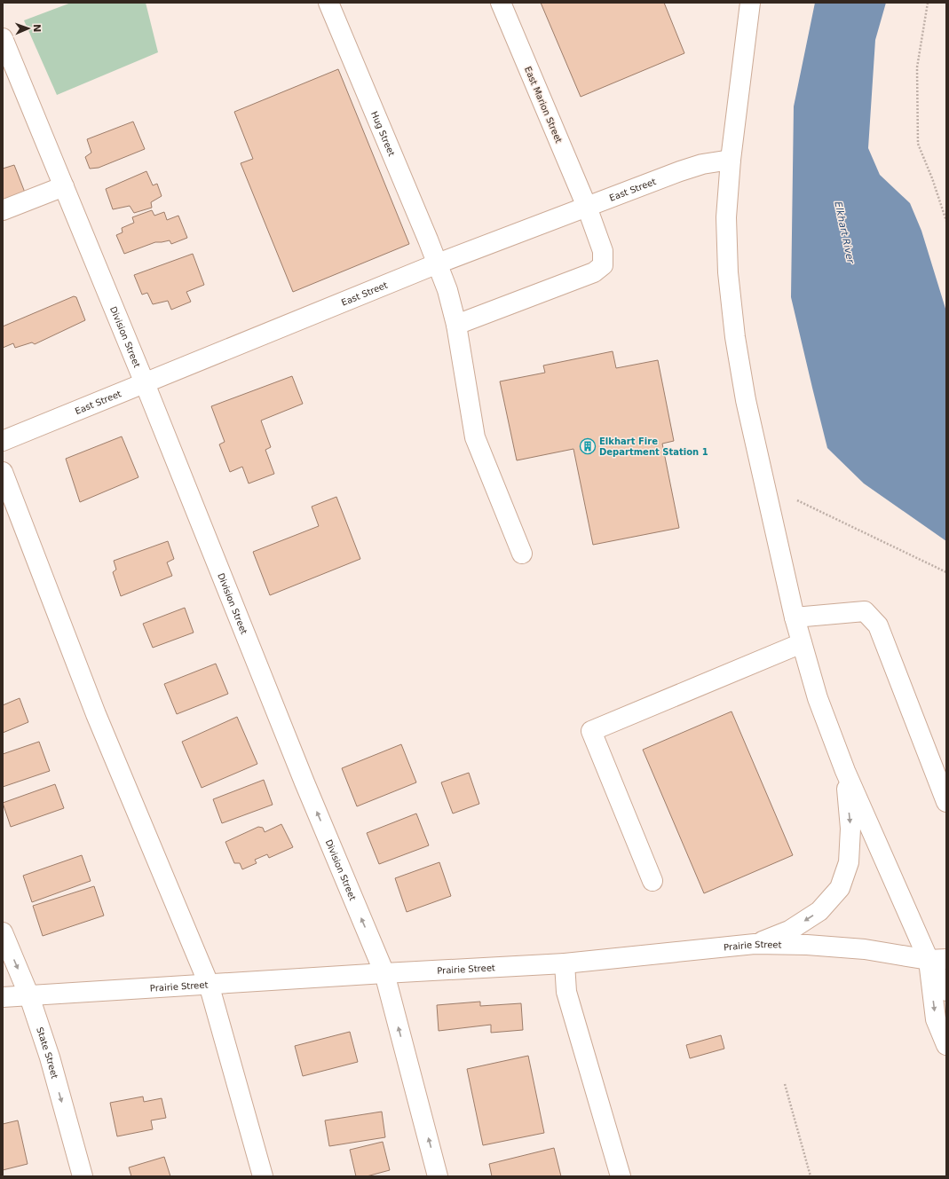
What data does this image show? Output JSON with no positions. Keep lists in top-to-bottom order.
{
  "streets": {
    "street": [
      "East Marion Street",
      "Hug Street",
      "East Street",
      "Division Street",
      "Prairie Street",
      "State Street"
    ]
  },
  "crossings": [
    ["East Marion Street", "Hug Street"],
    ["East Marion Street", "East Street"],
    ["Hug Street", "East Street"],
    ["East Street", "Division Street"],
    ["Division Street", "Prairie Street"],
    ["Prairie Street", "State Street"]
  ],
  "water": ["Elkhart River"],
  "places": {
    "building": ["Elkhart Fire Department Station 1"]
  },
  "north": "right"
}
